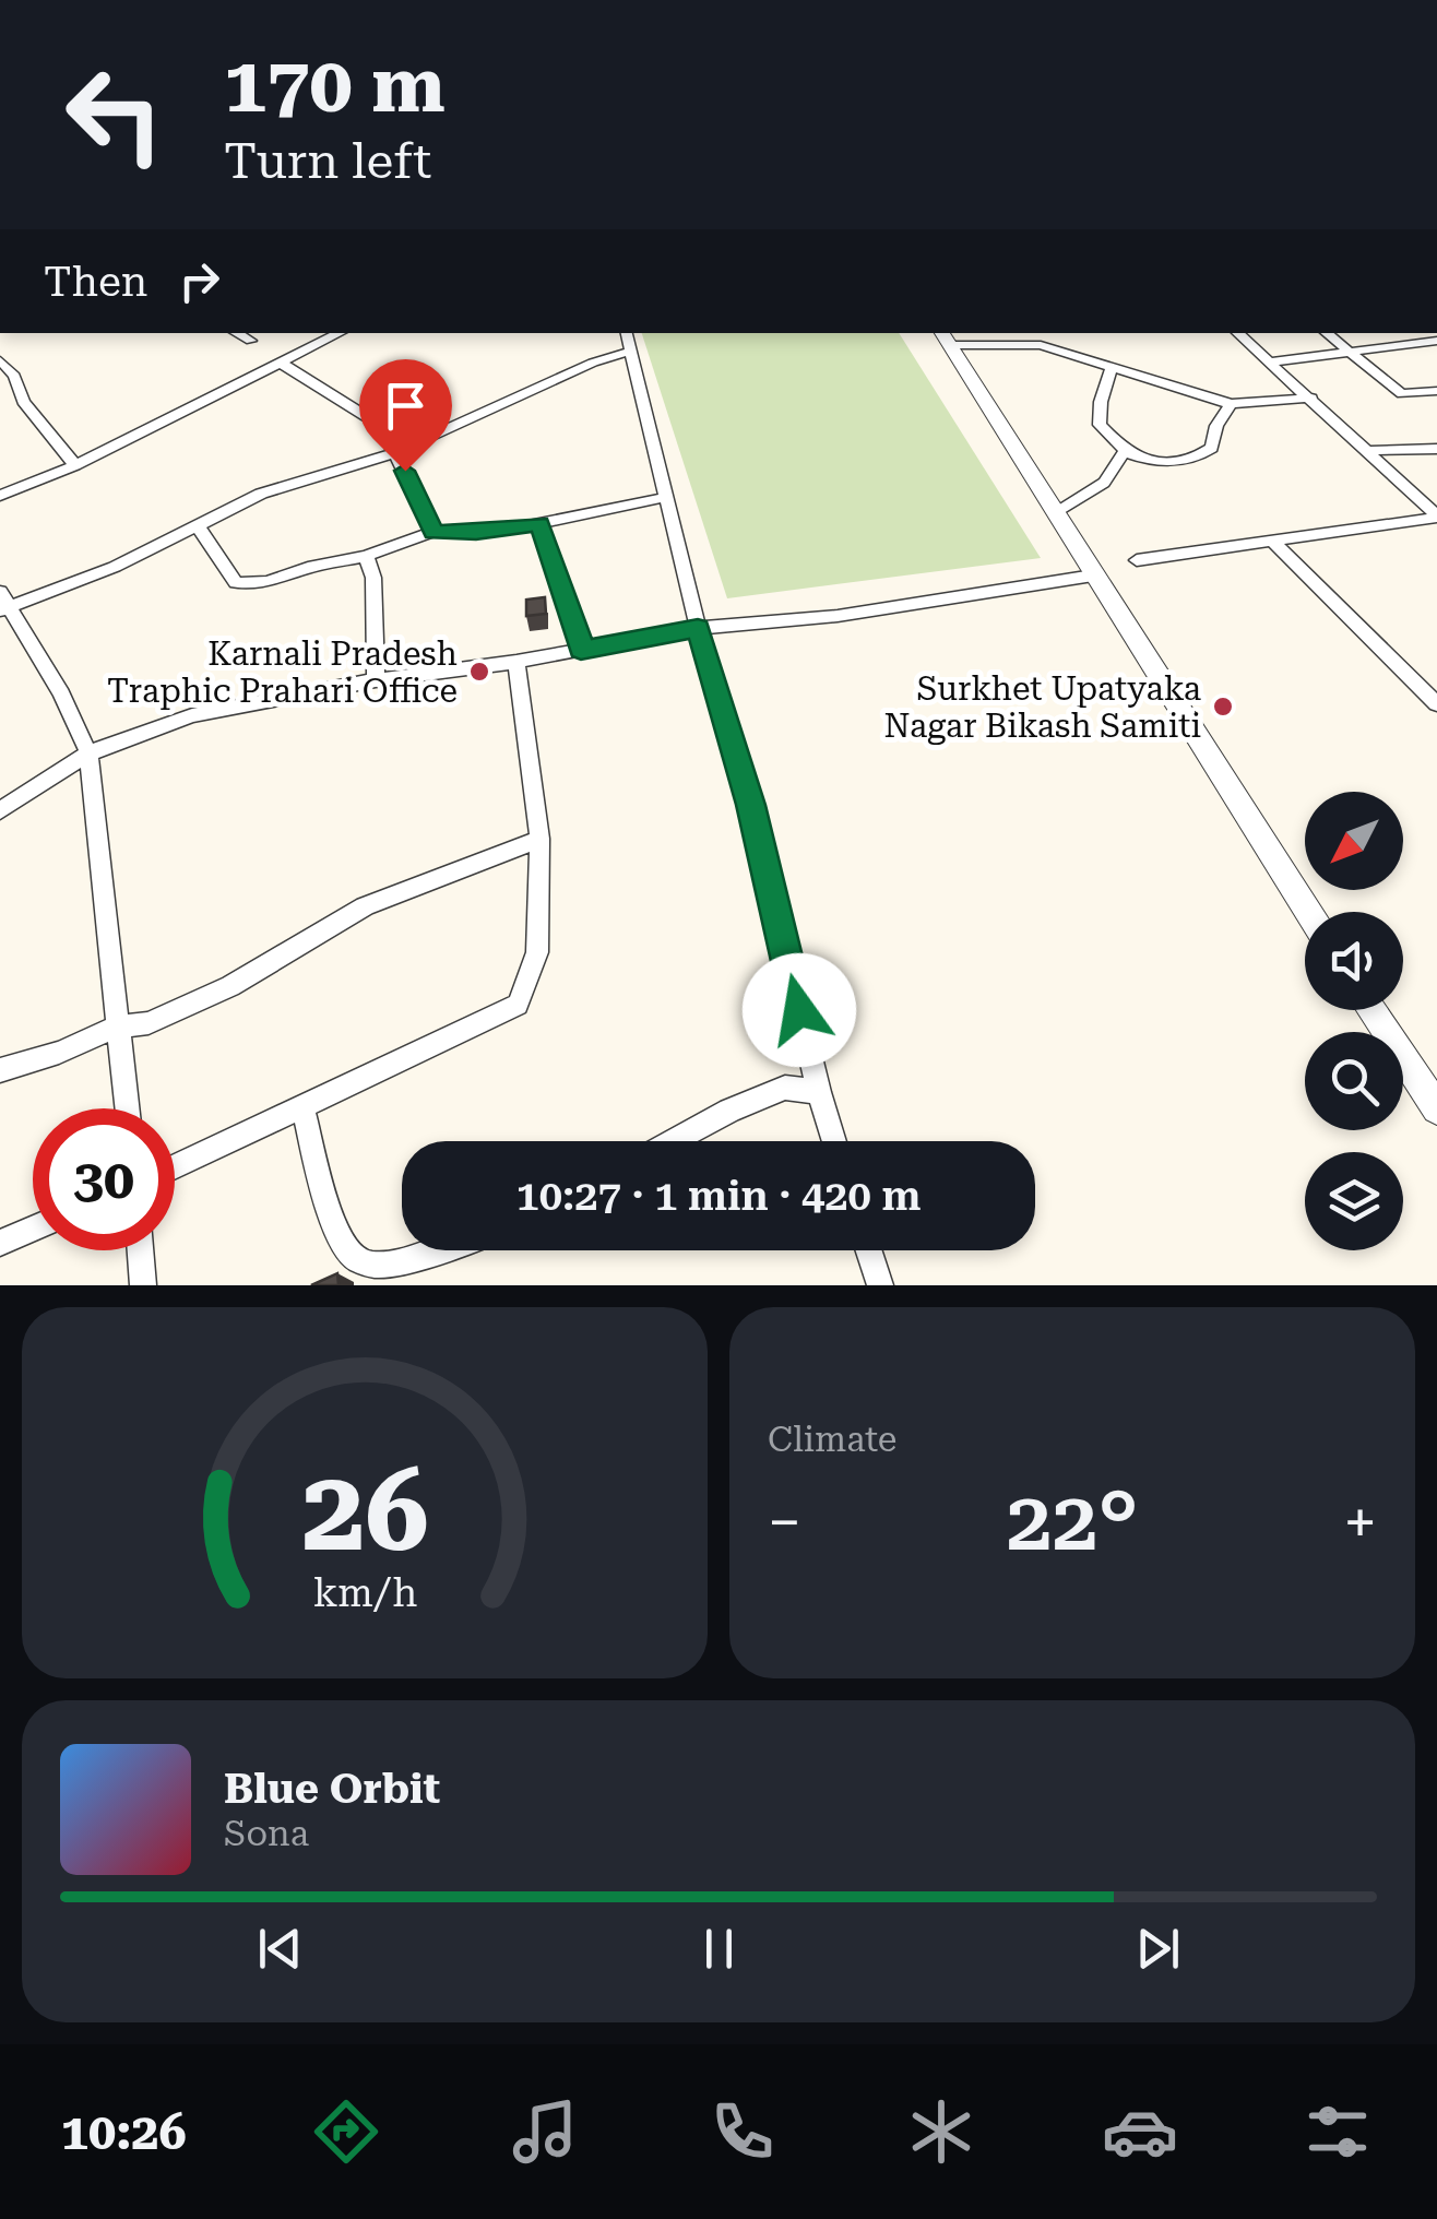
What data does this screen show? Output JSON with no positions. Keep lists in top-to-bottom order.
{
  "places": ["Karnali Pradesh Traphic Prahari Office", "Surkhet Upatyaka Nagar Bikash Samiti"],
  "north": "bottom left",
  "page": {
    "turn": ["170 m", "Turn left"],
    "then": "Then",
    "limit": "30",
    "trip": "10:27 · 1 min · 420 m",
    "tile": "Climate",
    "heat": ["−", "22°", "+"],
    "song": ["Blue Orbit", "Sona"],
    "tabs": "10:26",
    "gauge": ["26", "km/h"]
  }
}
